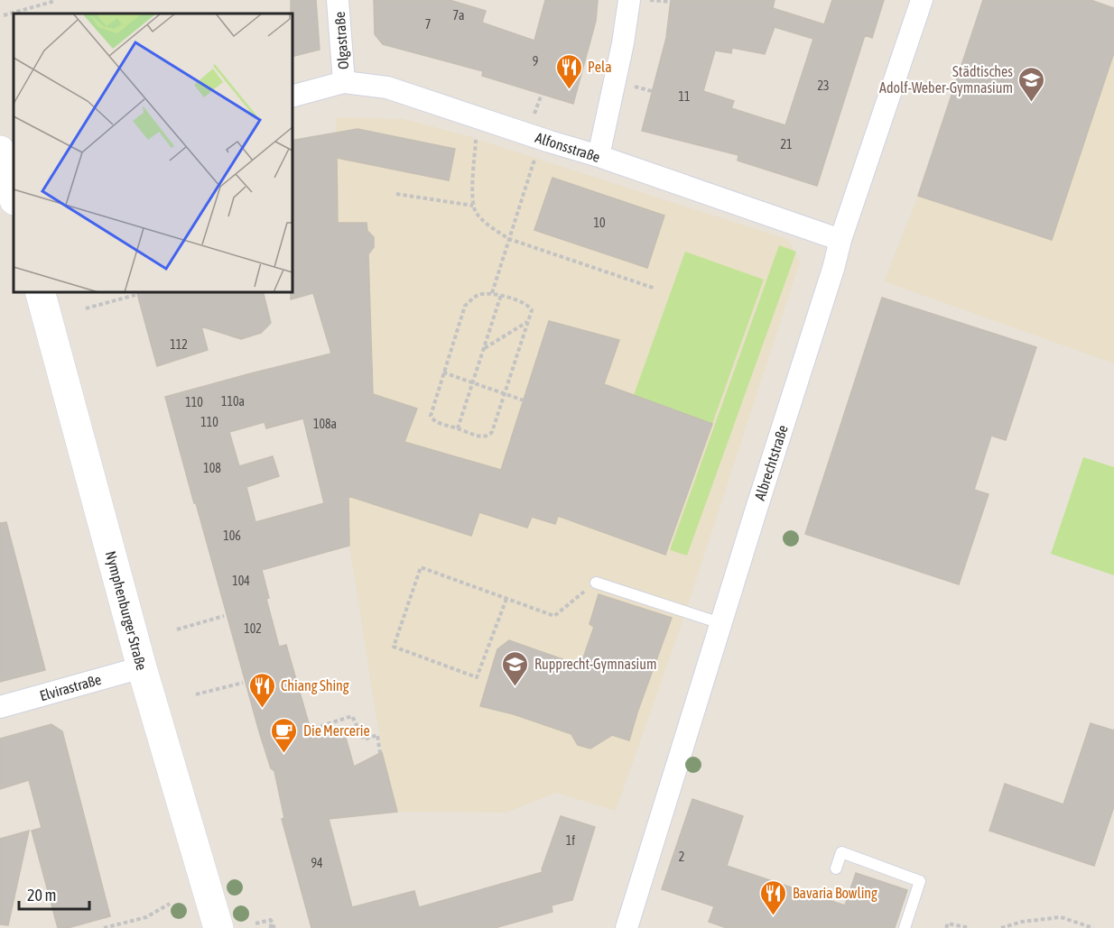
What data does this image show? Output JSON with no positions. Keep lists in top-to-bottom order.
{
  "streets": {
    "main road": ["Nymphenburger Straße"],
    "street": [
      "Olgastraße",
      "Alfonsstraße",
      "Albrechtstraße",
      "Elvirastraße"
    ]
  },
  "crossings": [
    ["Olgastraße", "Alfonsstraße"],
    ["Alfonsstraße", "Albrechtstraße"],
    ["Nymphenburger Straße", "Elvirastraße"]
  ],
  "places": {
    "restaurant": ["Pela", "Chiang Shing", "Bavaria Bowling"],
    "school or university": ["Städtisches Adolf-Weber-Gymnasium", "Rupprecht-Gymnasium"],
    "cafe": ["Die Mercerie"]
  },
  "house_numbers": [
    "7a",
    "7",
    "9",
    "23",
    "11",
    "21",
    "10",
    "112",
    "110a",
    "110",
    "110",
    "108a",
    "108",
    "106",
    "104",
    "102",
    "1f",
    "2",
    "94"
  ],
  "scale_bar": "20 m"
}
